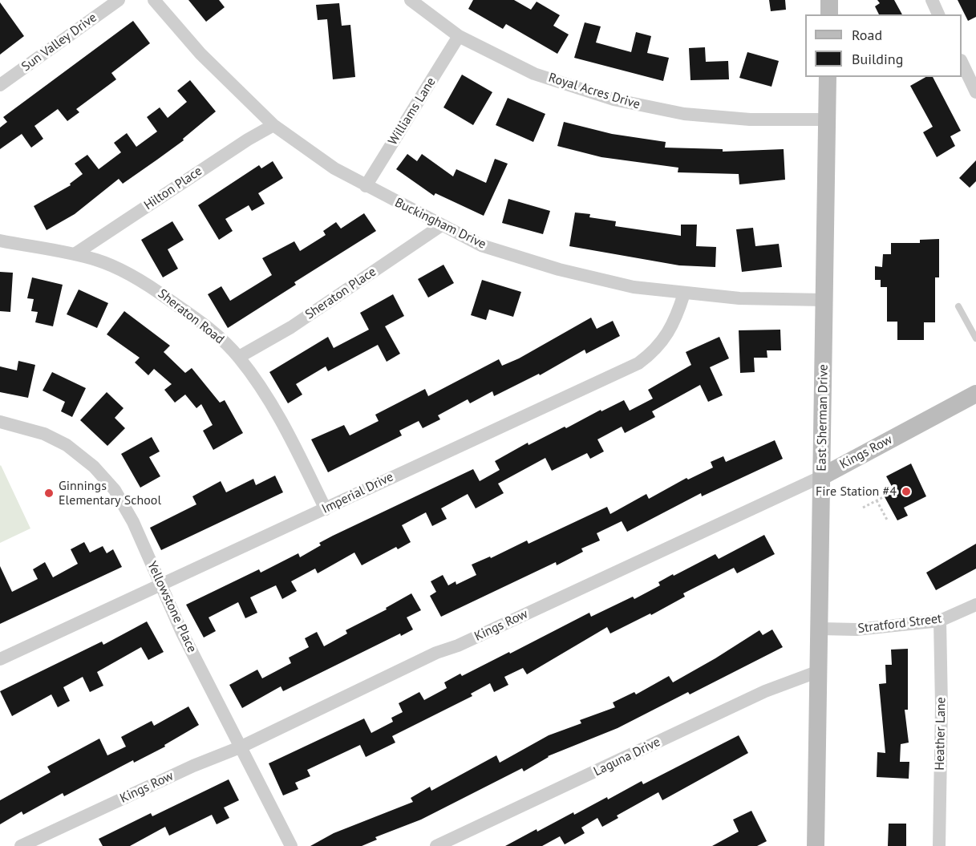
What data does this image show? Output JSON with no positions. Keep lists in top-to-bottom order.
{
  "streets": {
    "main road": ["East Sherman Drive", "Kings Row"],
    "street": [
      "Sun Valley Drive",
      "Royal Acres Drive",
      "Williams Lane",
      "Hilton Place",
      "Buckingham Drive",
      "Sheraton Place",
      "Sheraton Road",
      "Imperial Drive",
      "Yellowstone Place",
      "Stratford Street",
      "Heather Lane",
      "Laguna Drive"
    ]
  },
  "crossings": [
    ["Royal Acres Drive", "Williams Lane"],
    ["Royal Acres Drive", "East Sherman Drive"],
    ["Williams Lane", "Buckingham Drive"],
    ["Hilton Place", "Buckingham Drive"],
    ["Hilton Place", "Sheraton Road"],
    ["Buckingham Drive", "Sheraton Place"],
    ["Buckingham Drive", "East Sherman Drive"],
    ["Buckingham Drive", "Imperial Drive"],
    ["Sheraton Place", "Sheraton Road"],
    ["Sheraton Road", "Imperial Drive"],
    ["East Sherman Drive", "Kings Row"],
    ["East Sherman Drive", "Stratford Street"],
    ["East Sherman Drive", "Laguna Drive"],
    ["Kings Row", "Yellowstone Place"],
    ["Imperial Drive", "Yellowstone Place"],
    ["Stratford Street", "Heather Lane"]
  ],
  "places": ["Fire Station #4", "Ginnings Elementary School"],
  "legend": ["Road", "Building"]
}
